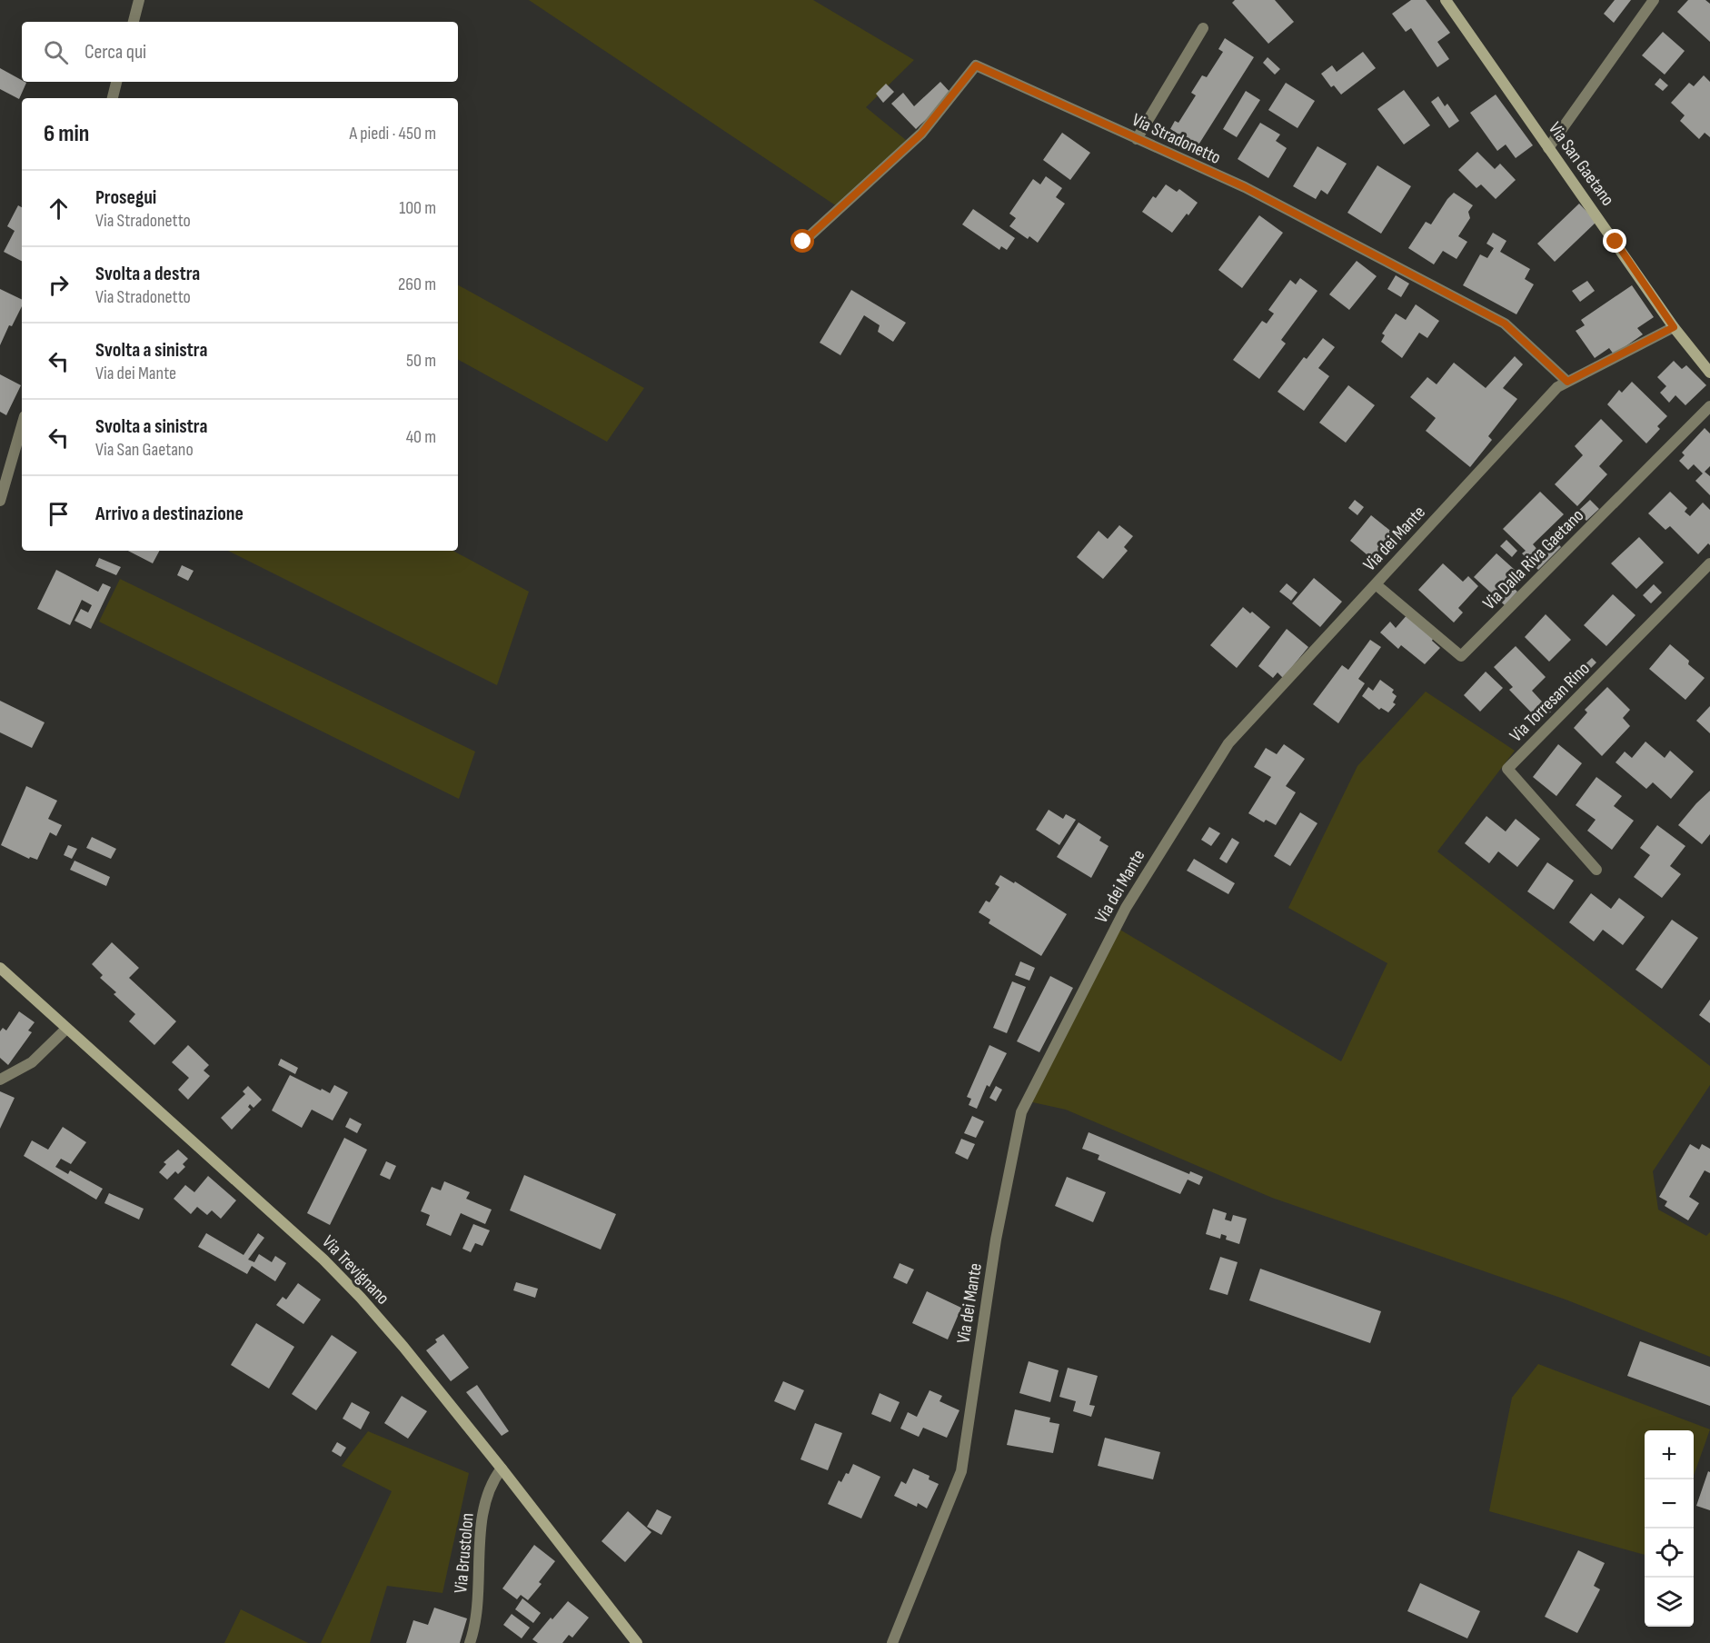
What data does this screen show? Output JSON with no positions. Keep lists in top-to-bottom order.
{
  "streets": {
    "main road": ["Via San Gaetano", "Via Trevignano"],
    "street": [
      "Via Stradonetto",
      "Via dei Mante",
      "Via Dalla Riva Gaetano",
      "Via Torresan Rino",
      "Via Brustolon"
    ]
  },
  "crossings": [
    ["Via Stradonetto", "Via dei Mante"],
    ["Via San Gaetano", "Via dei Mante"],
    ["Via dei Mante", "Via Dalla Riva Gaetano"],
    ["Via Trevignano", "Via Brustolon"]
  ],
  "page": {
    "search": "Cerca qui",
    "heading": ["6 min", "A piedi · 450 m"],
    "list": [
      ["Prosegui", "Via Stradonetto", "100 m"],
      ["Svolta a destra", "Via Stradonetto", "260 m"],
      ["Svolta a sinistra", "Via dei Mante", "50 m"],
      ["Svolta a sinistra", "Via San Gaetano", "40 m"],
      "Arrivo a destinazione"
    ],
    "map_buttons": ["+", "−"]
  }
}
